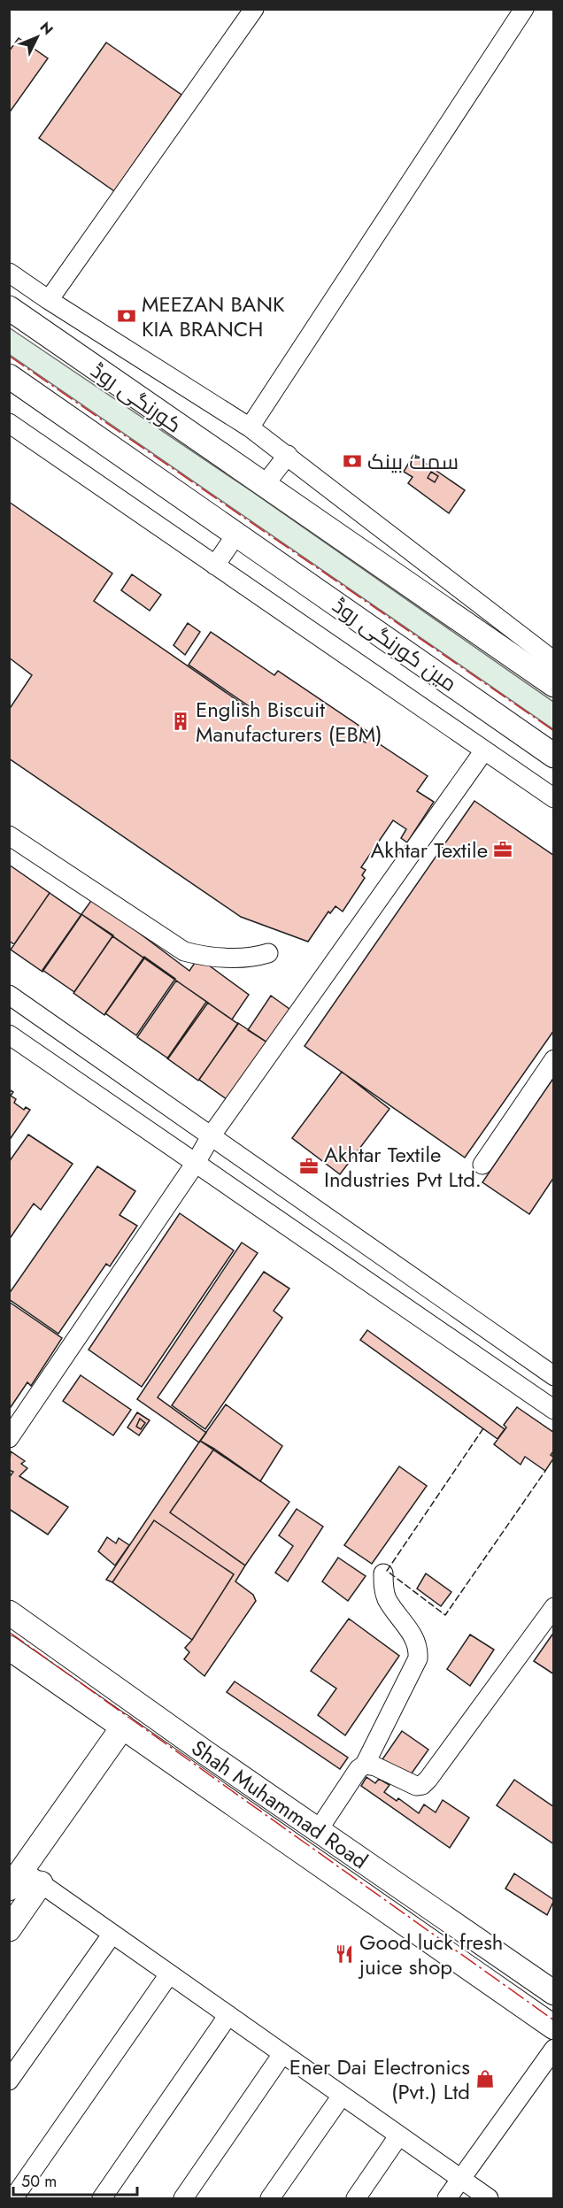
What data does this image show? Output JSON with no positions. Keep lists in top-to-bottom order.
{
  "streets": {
    "main road": ["کورنگی روڈ", "مین کورنگی روڈ", "Shah Muhammad Road"]
  },
  "places": {
    "bank": ["MEEZAN BANK KIA BRANCH", "سمٹ بینک"],
    "building": ["English Biscuit Manufacturers (EBM)"],
    "office": ["Akhtar Textile", "Akhtar Textile Industries Pvt Ltd."],
    "restaurant": ["Good luck fresh juice shop"],
    "shop": ["Ener Dai Electronics (Pvt.) Ltd"]
  },
  "scale_bar": "50 m",
  "north": "top right"
}
